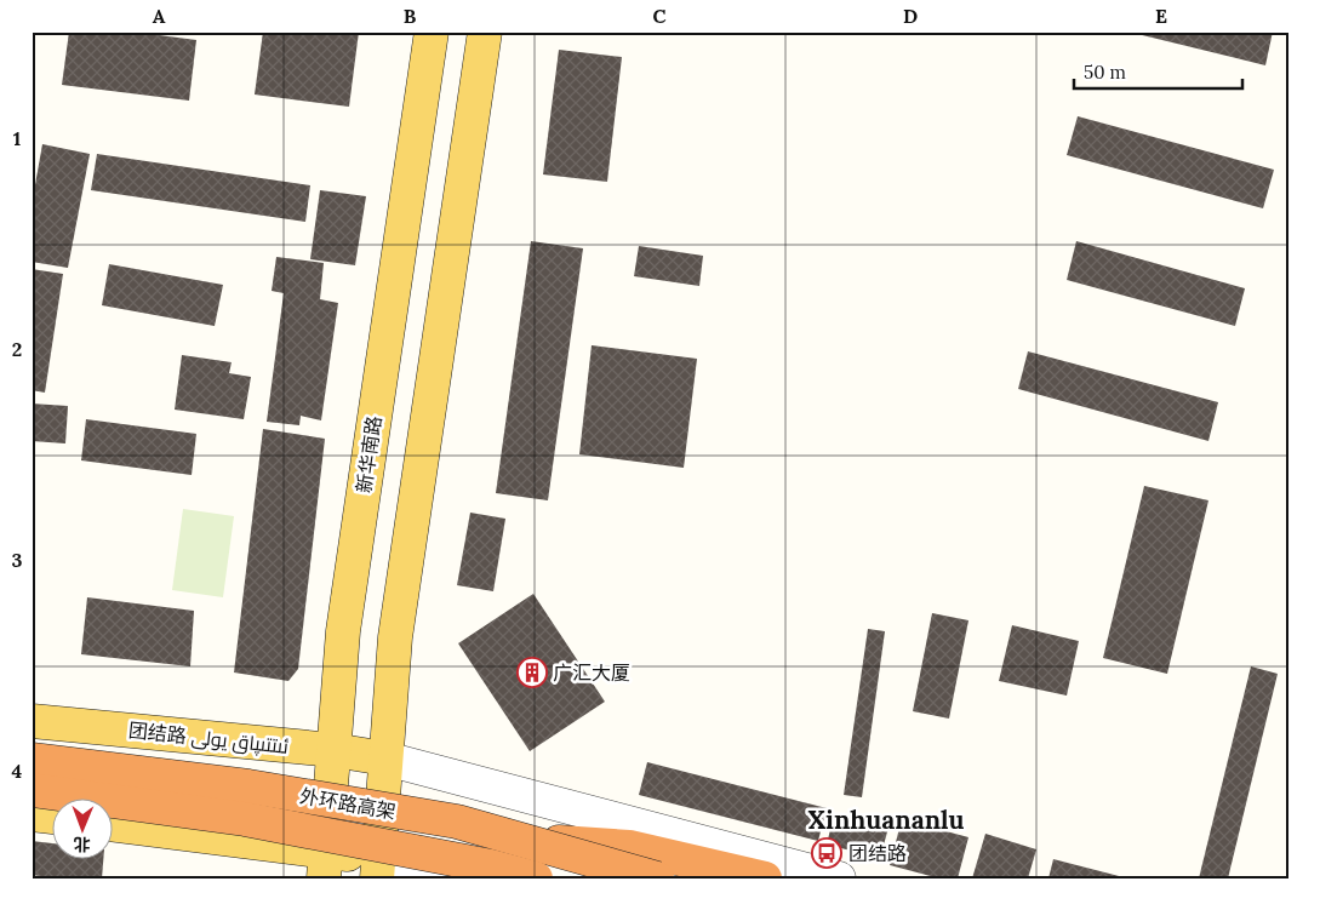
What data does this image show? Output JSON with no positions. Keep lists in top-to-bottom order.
{
  "streets": {
    "highway": ["外环路高架"],
    "main road": ["新华南路", "团结路 ئىتتىپاق يولى"]
  },
  "crossings": [
    ["新华南路", "团结路 ئىتتىپاق يولى"]
  ],
  "districts": ["Xinhuananlu"],
  "places": {
    "building": ["广汇大厦"],
    "bus stop": ["团结路"]
  },
  "scale_bar": "50 m",
  "north": "bottom",
  "grid": {
    "columns": [
      "A",
      "B",
      "C",
      "D",
      "E"
    ],
    "rows": [
      "1",
      "2",
      "3",
      "4"
    ]
  }
}
